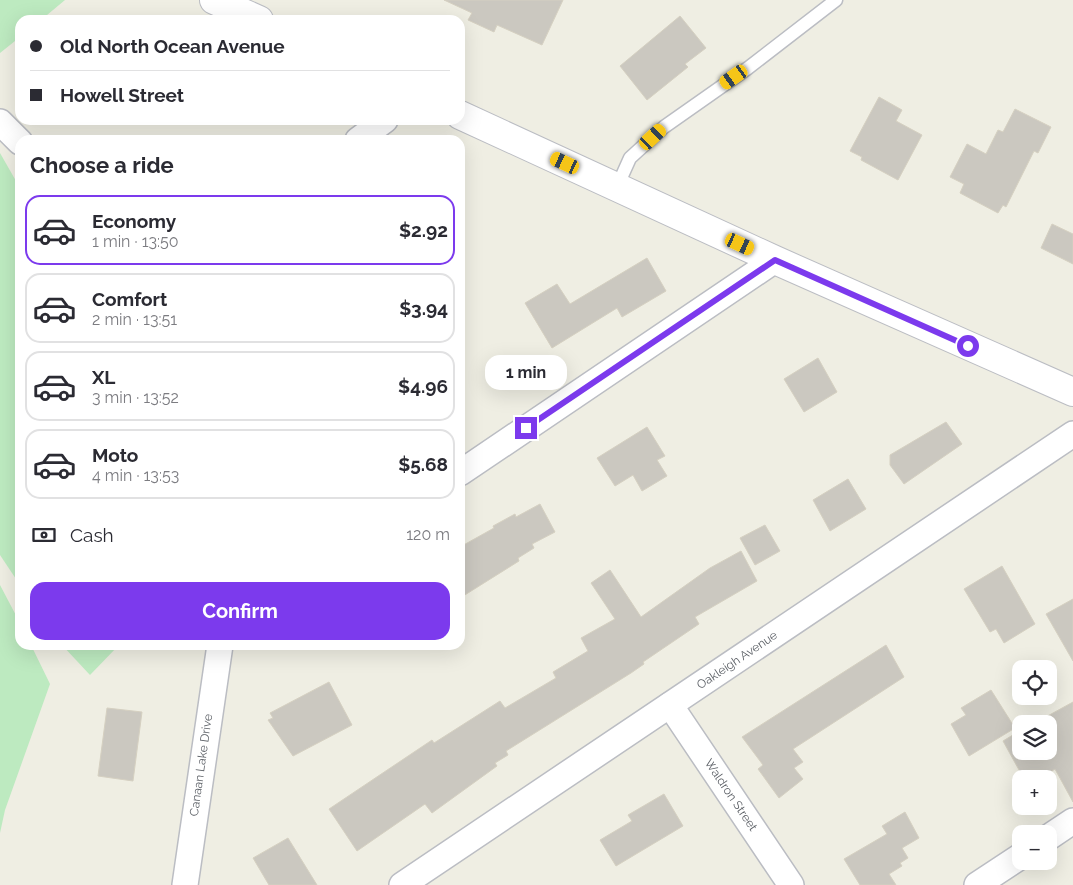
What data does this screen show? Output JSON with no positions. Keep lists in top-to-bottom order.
{
  "streets": {
    "street": ["Oakleigh Avenue", "Canaan Lake Drive", "Waldron Street"]
  },
  "crossings": [
    ["Oakleigh Avenue", "Waldron Street"]
  ],
  "page": {
    "banner": ["Old North Ocean Avenue", "Howell Street"],
    "heading": "Choose a ride",
    "list": [
      {
        "name": "Economy",
        "note": "1 min · 13:50",
        "value": "$2.92"
      },
      {
        "name": "Comfort",
        "note": "2 min · 13:51",
        "value": "$3.94"
      },
      {
        "name": "XL",
        "note": "3 min · 13:52",
        "value": "$4.96"
      },
      {
        "name": "Moto",
        "note": "4 min · 13:53",
        "value": "$5.68"
      }
    ],
    "bubble": "1 min",
    "pay": ["Cash", "120 m"],
    "buttons": "Confirm",
    "map_buttons": ["+", "−"]
  }
}
